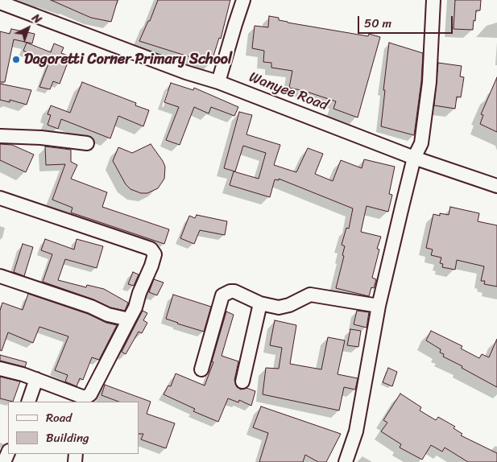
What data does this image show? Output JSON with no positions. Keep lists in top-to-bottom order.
{
  "streets": {
    "street": ["Wanyee Road"]
  },
  "places": ["Dagoretti Corner Primary School"],
  "legend": ["Road", "Building"],
  "scale_bar": "50 m",
  "north": "top right"
}
